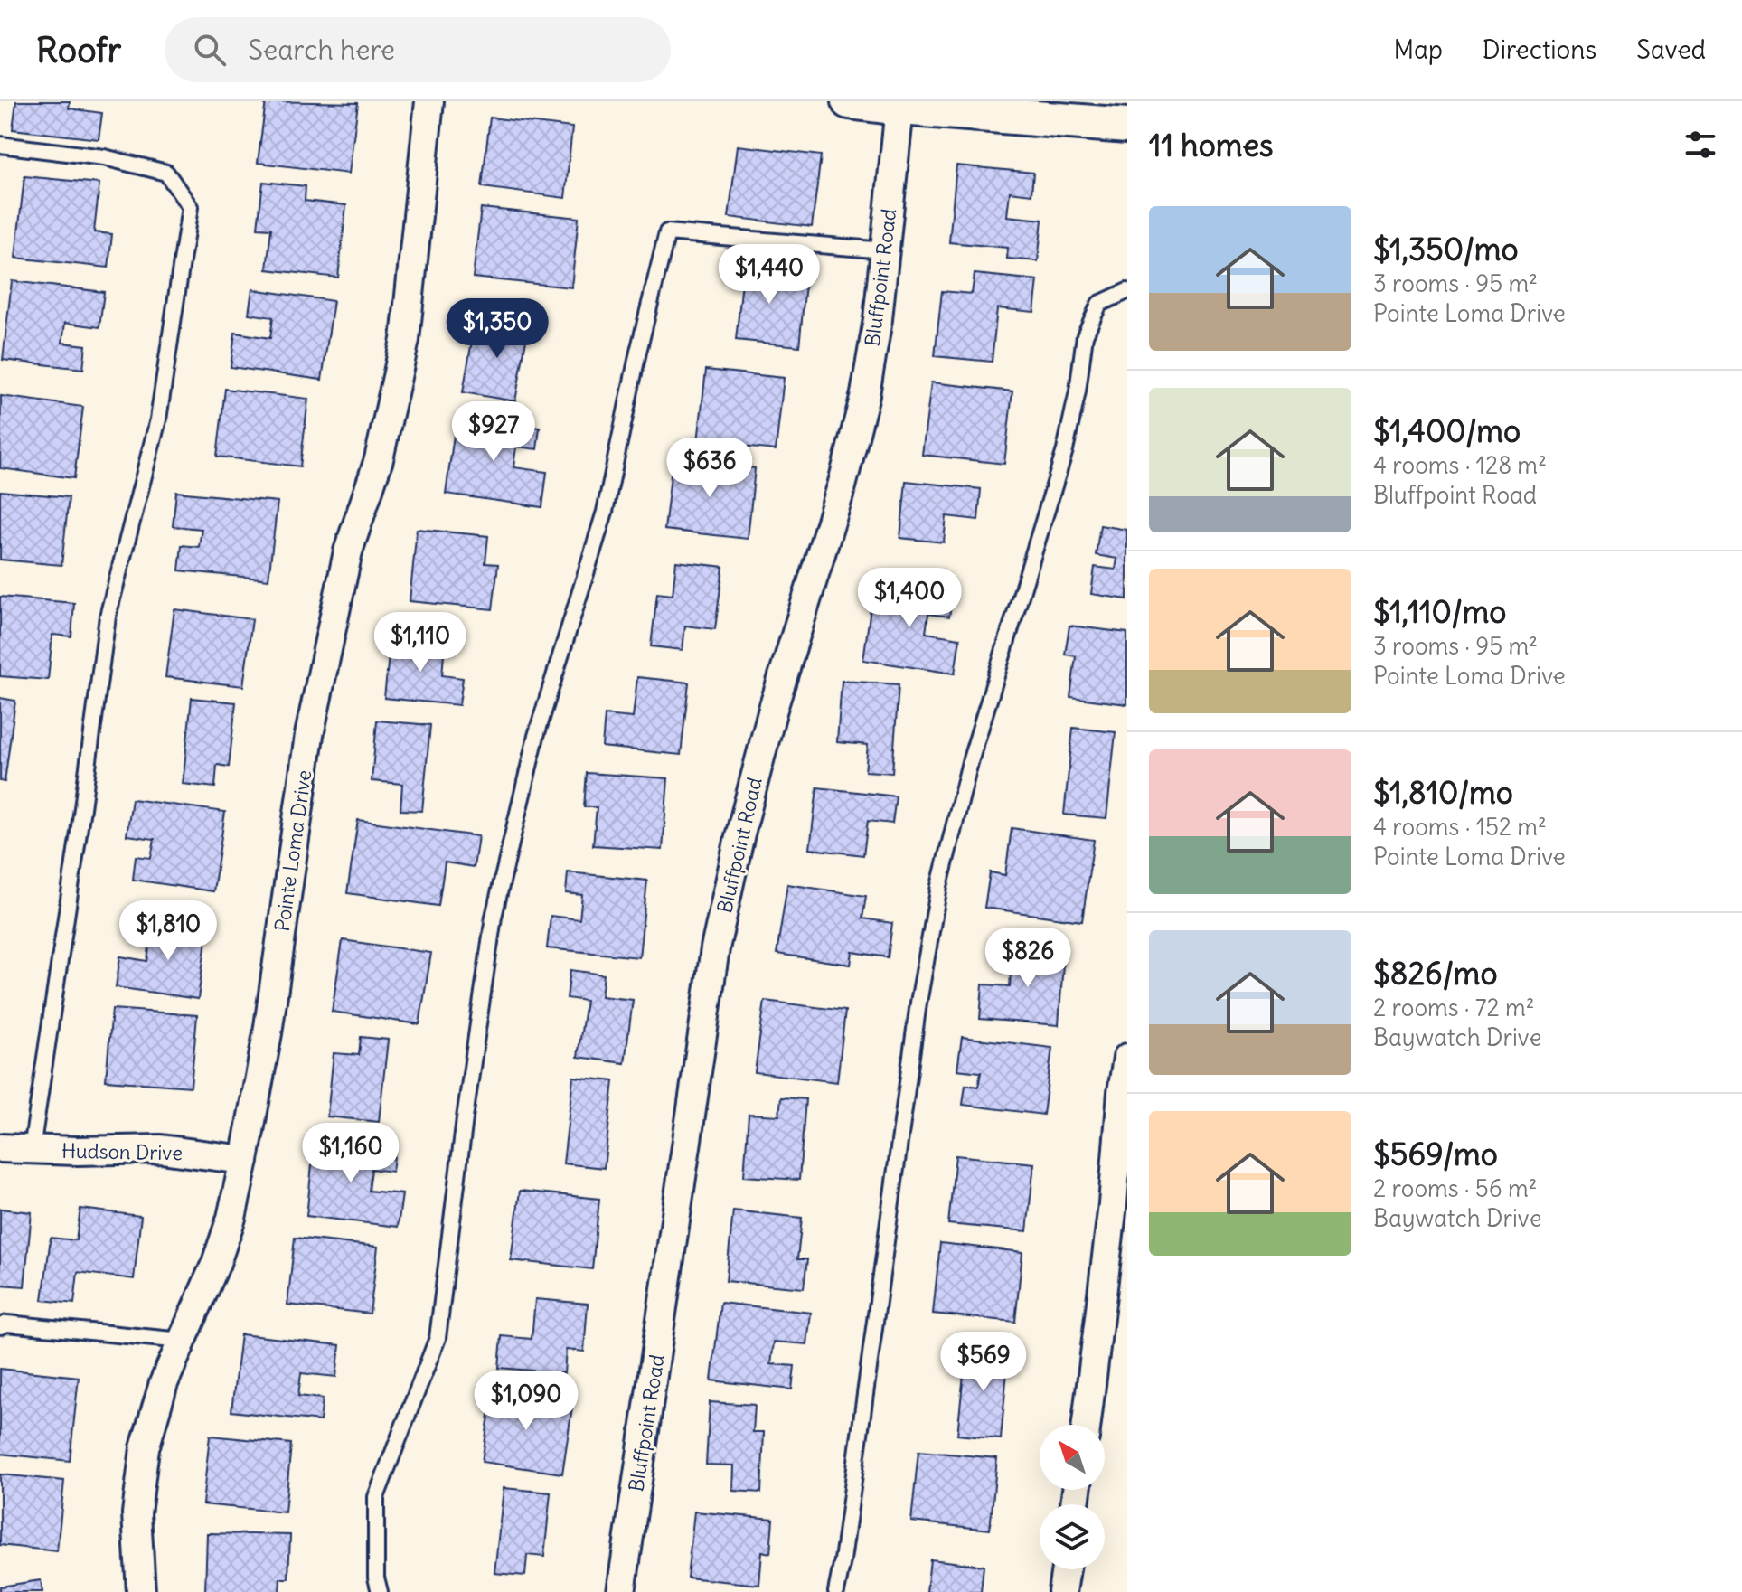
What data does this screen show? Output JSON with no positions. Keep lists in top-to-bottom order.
{
  "streets": {
    "street": ["Bluffpoint Road", "Pointe Loma Drive", "Hudson Drive"]
  },
  "crossings": [
    ["Pointe Loma Drive", "Hudson Drive"]
  ],
  "north": "top left",
  "page": {
    "header": "Roofr",
    "search": "Search here",
    "nav": ["Map", "Directions", "Saved"],
    "heading": "11 homes",
    "list": [
      {
        "name": "$1,350/mo",
        "note": "3 rooms · 95 m² · Pointe Loma Drive"
      },
      {
        "name": "$1,400/mo",
        "note": "4 rooms · 128 m² · Bluffpoint Road"
      },
      {
        "name": "$1,110/mo",
        "note": "3 rooms · 95 m² · Pointe Loma Drive"
      },
      {
        "name": "$1,810/mo",
        "note": "4 rooms · 152 m² · Pointe Loma Drive"
      },
      {
        "name": "$826/mo",
        "note": "2 rooms · 72 m² · Baywatch Drive"
      },
      {
        "name": "$569/mo",
        "note": "2 rooms · 56 m² · Baywatch Drive"
      }
    ],
    "price": [
      "$1,440",
      "$1,350",
      "$927",
      "$636",
      "$1,400",
      "$1,110",
      "$1,810",
      "$826",
      "$1,160",
      "$569",
      "$1,090"
    ]
  }
}
